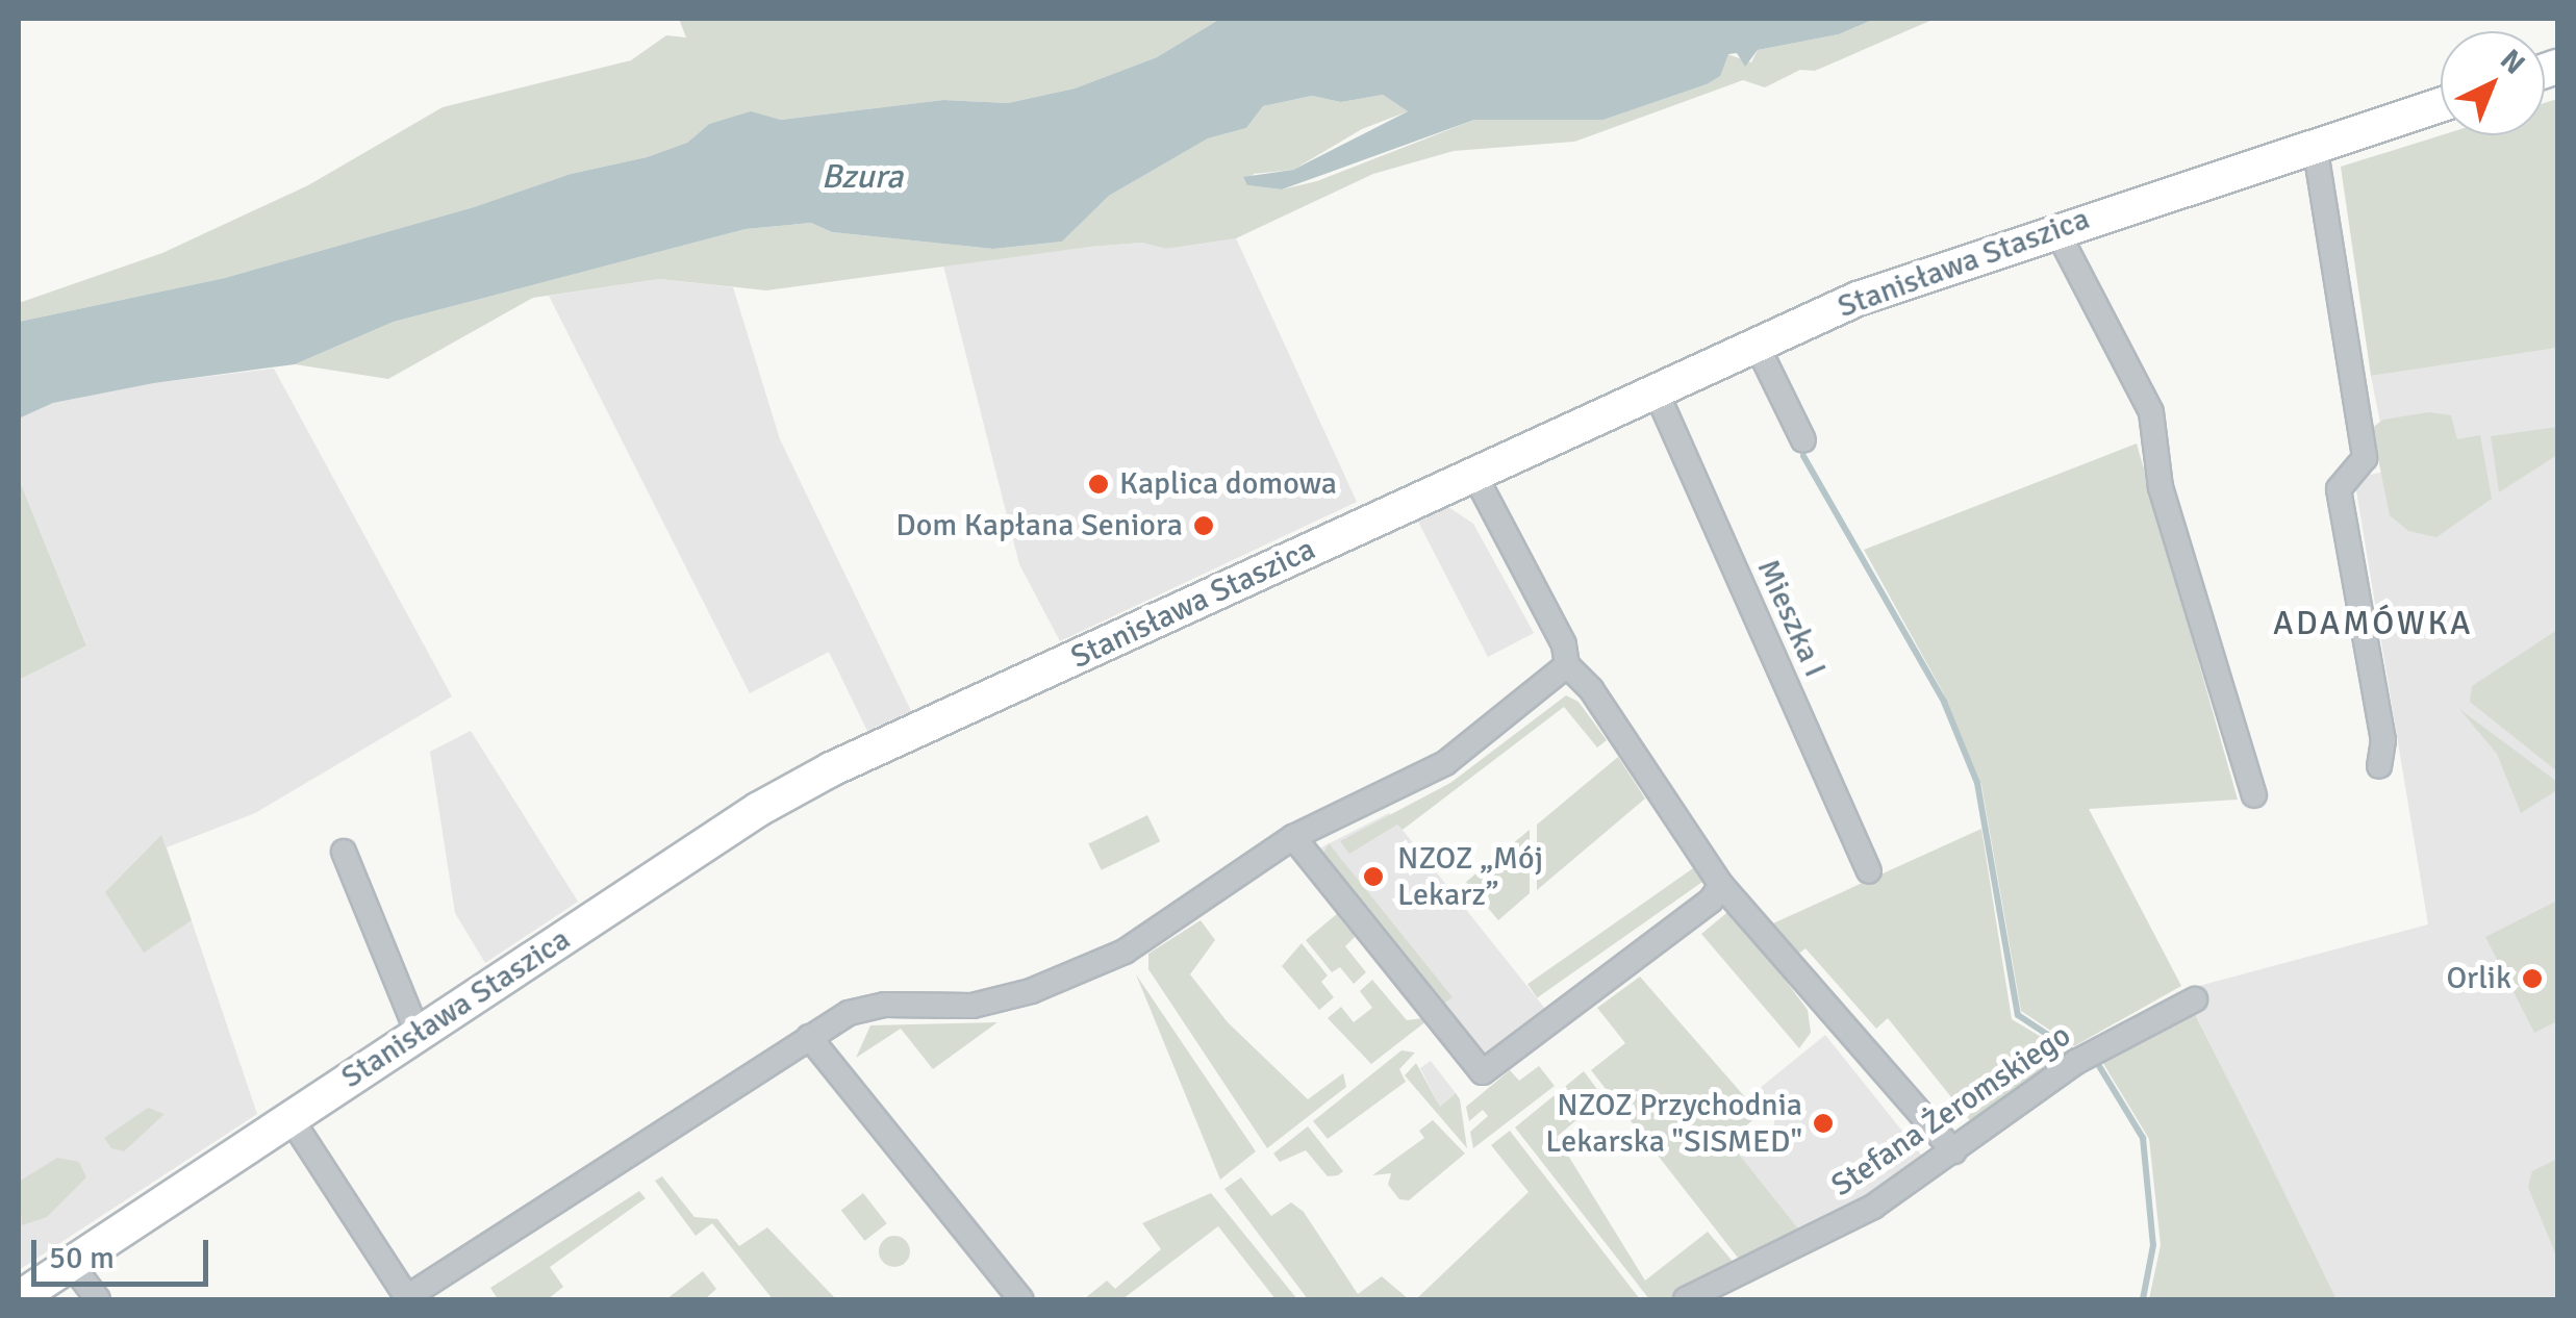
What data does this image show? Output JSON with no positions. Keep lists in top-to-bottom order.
{
  "streets": {
    "street": ["Stanisława Staszica", "Mieszka I", "Stefana Żeromskiego"]
  },
  "crossings": [
    ["Stanisława Staszica", "Mieszka I"]
  ],
  "districts": ["ADAMÓWKA"],
  "water": ["Bzura"],
  "places": [
    "Kaplica domowa",
    "Dom Kapłana Seniora",
    "NZOZ „Mój Lekarz”",
    "Orlik",
    "NZOZ Przychodnia Lekarska \"SISMED\""
  ],
  "scale_bar": "50 m",
  "north": "top right"
}
